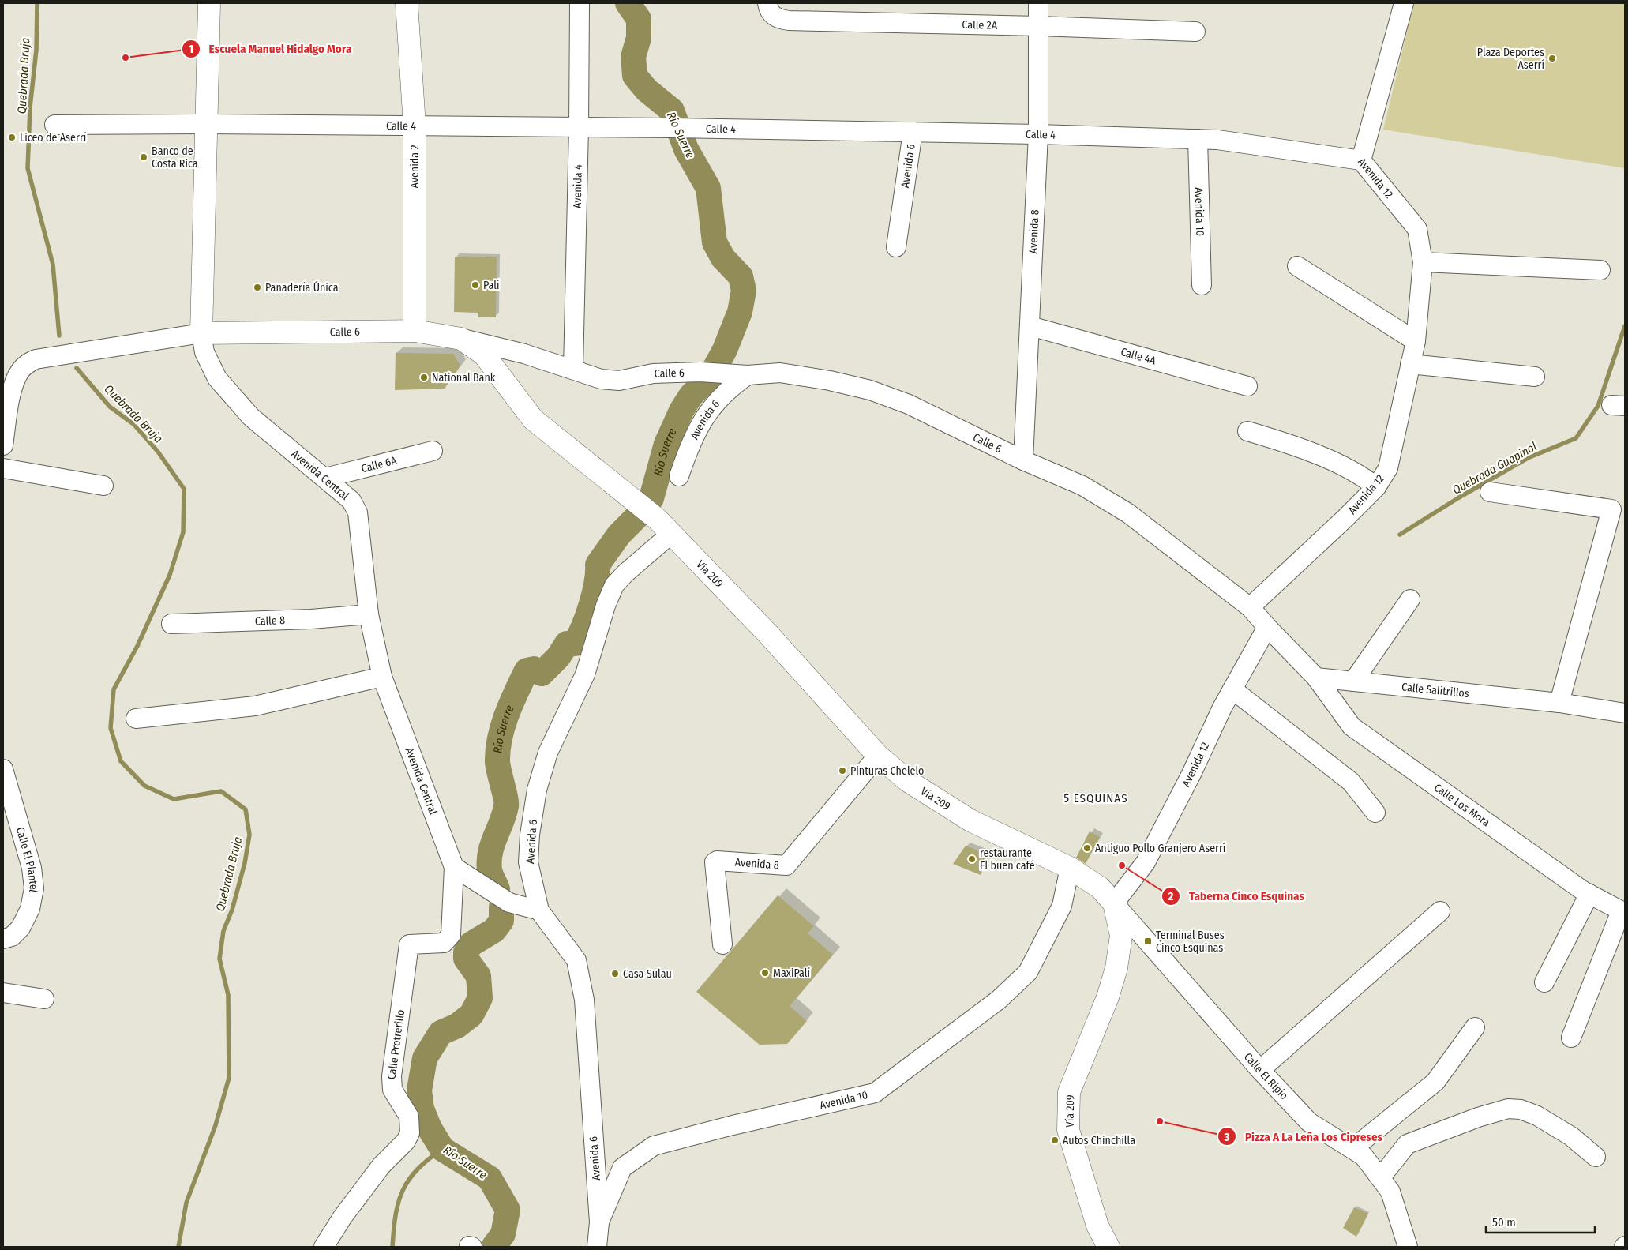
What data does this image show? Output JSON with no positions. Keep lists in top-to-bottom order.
{
  "streets": {
    "main road": [
      "Avenida 2",
      "Calle 6",
      "Avenida Central",
      "Vía 209"
    ],
    "street": [
      "Calle 2A",
      "Calle 4",
      "Avenida 6",
      "Avenida 12",
      "Avenida 4",
      "Avenida 10",
      "Avenida 8",
      "Calle 4A",
      "Calle 6A",
      "Calle 8",
      "Calle Salitrillos",
      "Calle Los Mora",
      "Calle El Plantel",
      "Calle Protrerillo",
      "Calle El Ripio"
    ]
  },
  "crossings": [
    ["Calle 2A", "Avenida 8"],
    ["Calle 4", "Avenida 6"],
    ["Calle 4", "Avenida 2"],
    ["Calle 4", "Avenida 12"],
    ["Calle 4", "Avenida 4"],
    ["Calle 4", "Avenida 10"],
    ["Calle 4", "Avenida 8"],
    ["Calle 4", "Avenida Central"],
    ["Avenida 6", "Avenida 10"],
    ["Avenida 6", "Calle 6"],
    ["Avenida 6", "Vía 209"],
    ["Avenida 2", "Calle 6"],
    ["Avenida 12", "Calle 6"],
    ["Avenida 12", "Vía 209"],
    ["Avenida 12", "Calle El Ripio"],
    ["Avenida 4", "Calle 6"],
    ["Avenida 10", "Vía 209"],
    ["Avenida 8", "Calle 6"],
    ["Avenida 8", "Calle 4A"],
    ["Avenida 8", "Vía 209"],
    ["Calle 6", "Avenida Central"],
    ["Calle 6", "Vía 209"],
    ["Calle 6A", "Avenida Central"],
    ["Avenida Central", "Calle 8"],
    ["Avenida Central", "Calle Protrerillo"],
    ["Vía 209", "Calle El Ripio"],
    ["Calle Salitrillos", "Calle Los Mora"]
  ],
  "districts": ["5 ESQUINAS"],
  "water": ["Quebrada Bruja", "Río Suerre", "Quebrada Guapinol"],
  "places": {
    "other": [
      "Escuela Manuel Hidalgo Mora",
      "Plaza Deportes Aserrí",
      "Liceo de Aserrí",
      "Banco de Costa Rica",
      "Palí",
      "Panadería Única",
      "National Bank",
      "Pinturas Chelelo",
      "Antiguo Pollo Granjero Aserrí",
      "restaurante El buen café",
      "Taberna Cinco Esquinas",
      "MaxiPalí",
      "Casa Sulau",
      "Pizza A La Leña Los Cipreses",
      "Autos Chinchilla"
    ],
    "transit": ["Terminal Buses Cinco Esquinas"]
  },
  "scale_bar": "50 m"
}
